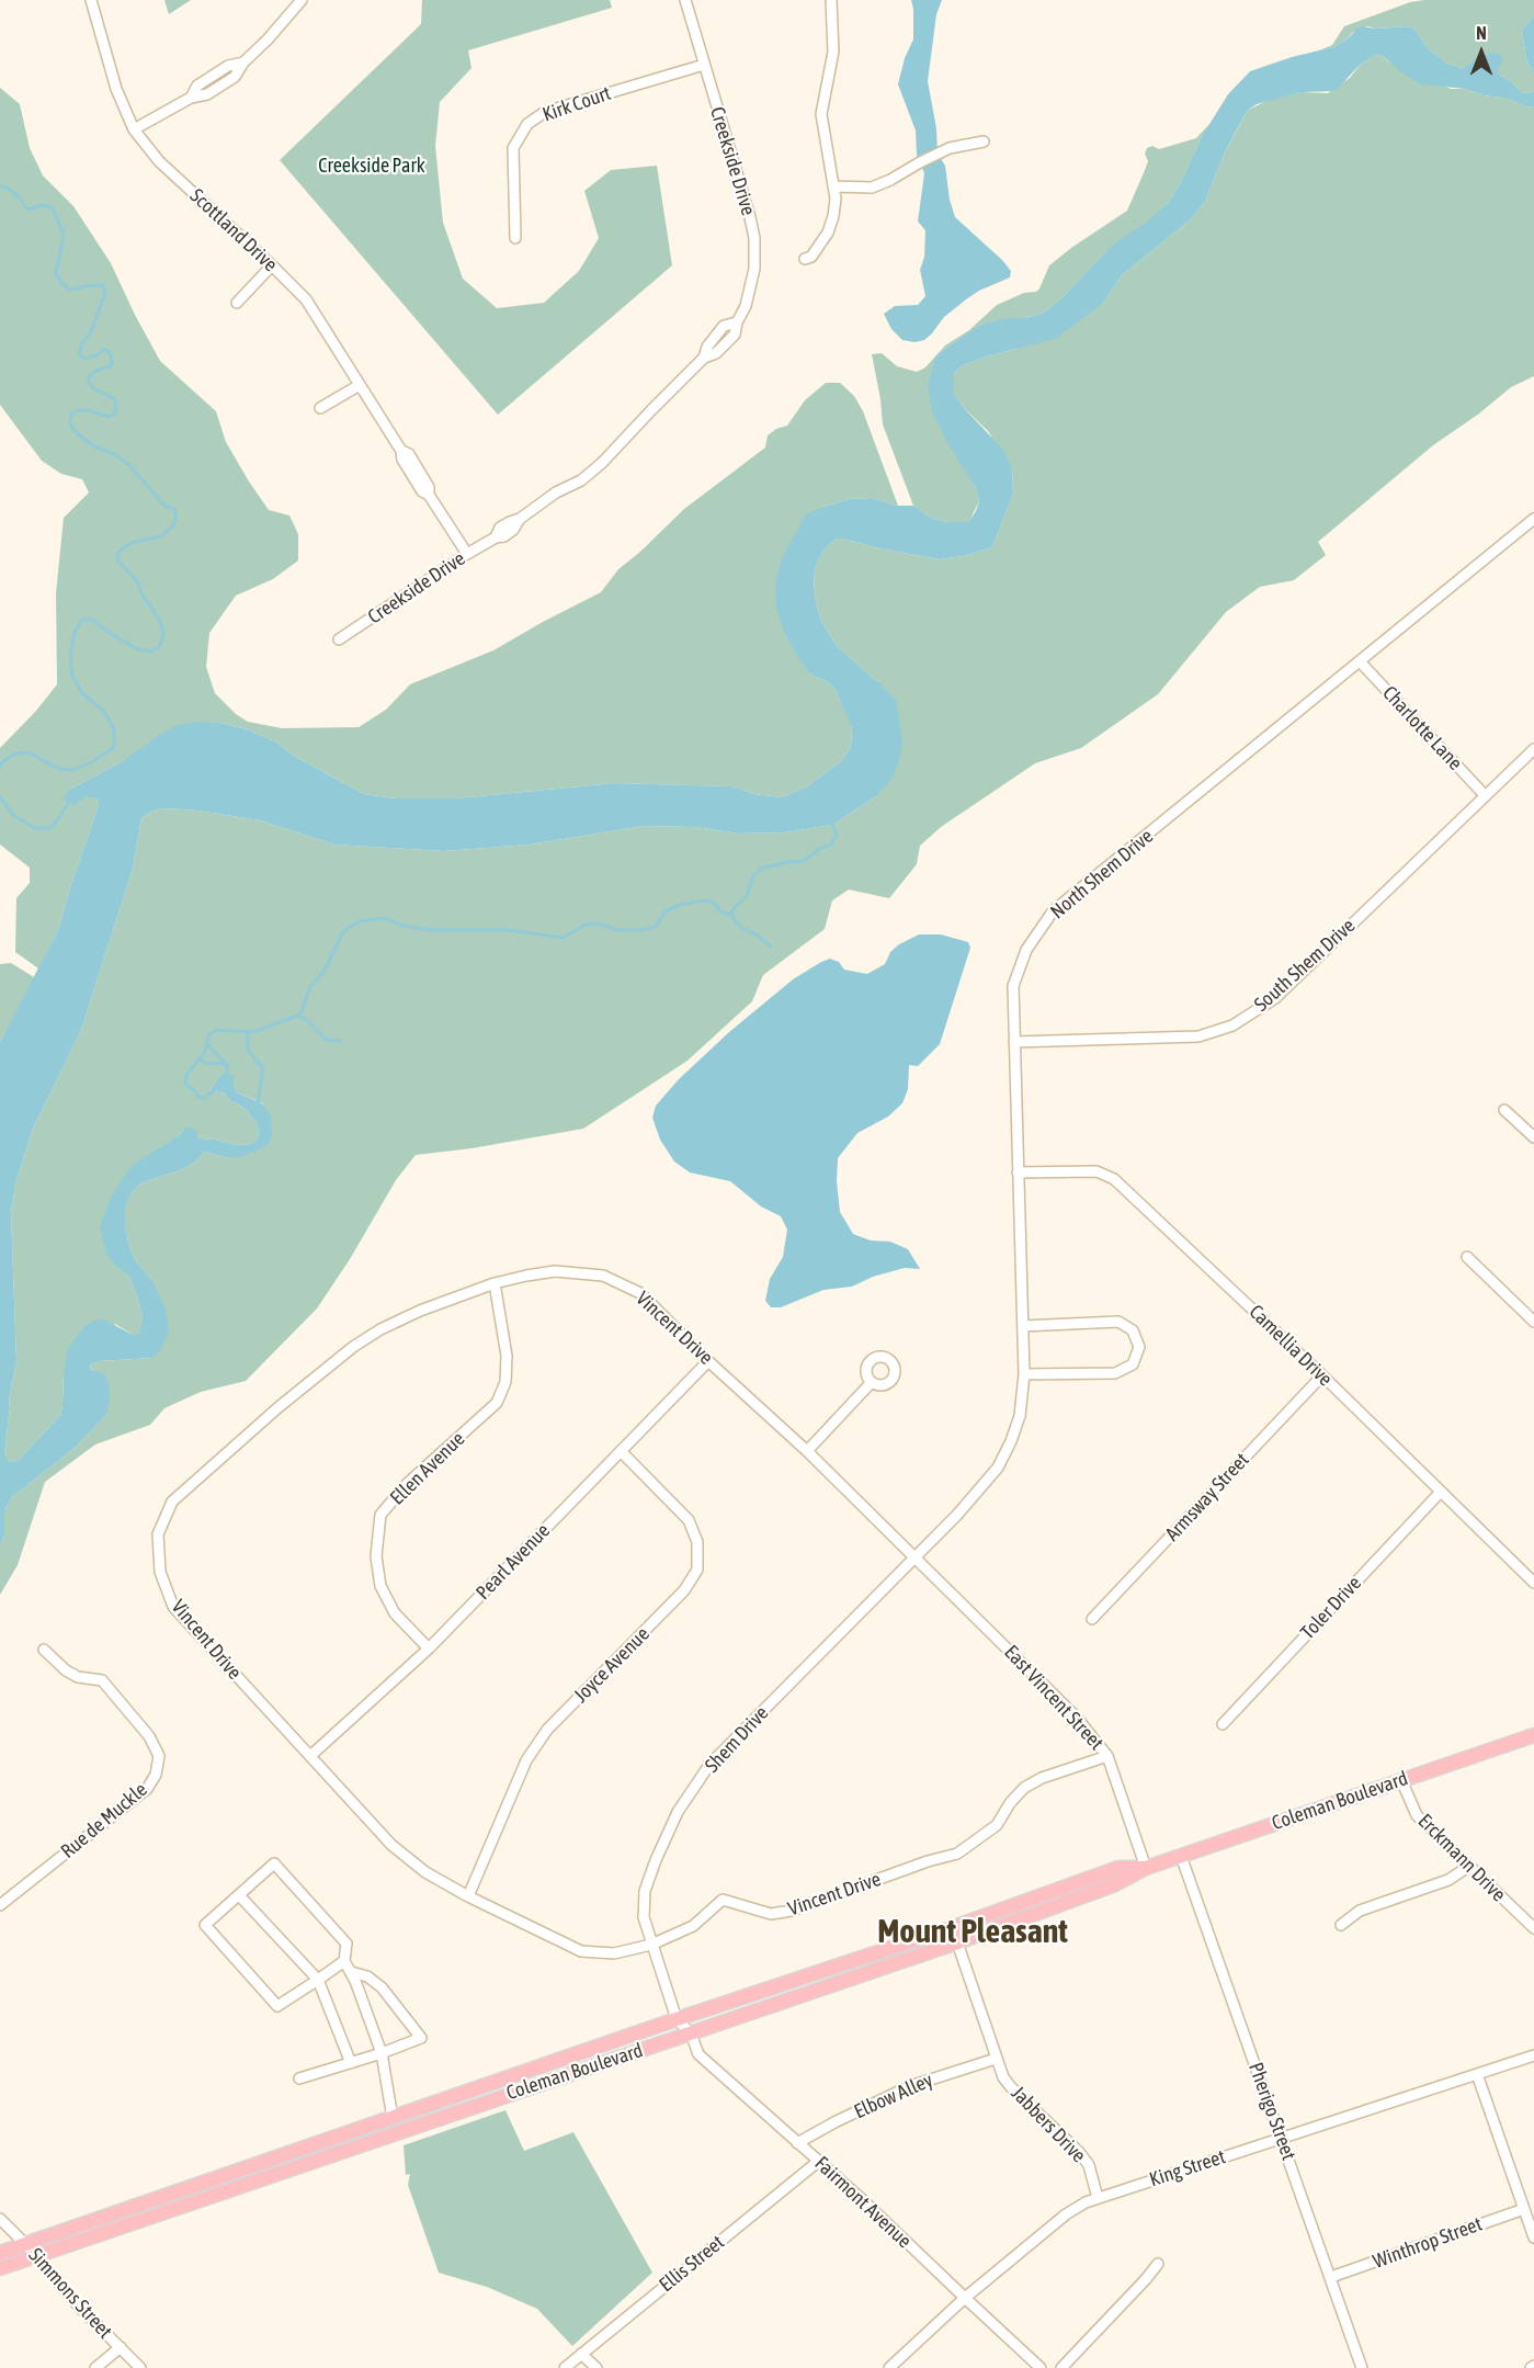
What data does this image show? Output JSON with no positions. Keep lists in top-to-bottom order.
{
  "streets": {
    "main road": ["Coleman Boulevard"],
    "street": [
      "Kirk Court",
      "Creekside Drive",
      "Scottland Drive",
      "Charlotte Lane",
      "North Shem Drive",
      "South Shem Drive",
      "Vincent Drive",
      "Camellia Drive",
      "Ellen Avenue",
      "Armsway Street",
      "Pearl Avenue",
      "Toler Drive",
      "Joyce Avenue",
      "East Vincent Street",
      "Shem Drive",
      "Rue de Muckle",
      "Erckmann Drive",
      "Elbow Alley",
      "Pherigo Street",
      "Jabbers Drive",
      "King Street",
      "Fairmont Avenue",
      "Winthrop Street",
      "Ellis Street",
      "Simmons Street"
    ]
  },
  "crossings": [
    ["Kirk Court", "Creekside Drive"],
    ["Creekside Drive", "Scottland Drive"],
    ["Charlotte Lane", "North Shem Drive"],
    ["Charlotte Lane", "South Shem Drive"],
    ["North Shem Drive", "South Shem Drive"],
    ["North Shem Drive", "Vincent Drive"],
    ["North Shem Drive", "Camellia Drive"],
    ["North Shem Drive", "East Vincent Street"],
    ["North Shem Drive", "Shem Drive"],
    ["Vincent Drive", "Ellen Avenue"],
    ["Vincent Drive", "Pearl Avenue"],
    ["Vincent Drive", "Joyce Avenue"],
    ["Vincent Drive", "East Vincent Street"],
    ["Vincent Drive", "Shem Drive"],
    ["Camellia Drive", "Armsway Street"],
    ["Camellia Drive", "Toler Drive"],
    ["Ellen Avenue", "Pearl Avenue"],
    ["Pearl Avenue", "Joyce Avenue"],
    ["East Vincent Street", "Shem Drive"],
    ["East Vincent Street", "Coleman Boulevard"],
    ["Shem Drive", "Coleman Boulevard"],
    ["Shem Drive", "Fairmont Avenue"],
    ["Coleman Boulevard", "Erckmann Drive"],
    ["Coleman Boulevard", "Pherigo Street"],
    ["Coleman Boulevard", "Jabbers Drive"],
    ["Coleman Boulevard", "Fairmont Avenue"],
    ["Coleman Boulevard", "Simmons Street"],
    ["Elbow Alley", "Jabbers Drive"],
    ["Elbow Alley", "Fairmont Avenue"],
    ["Pherigo Street", "King Street"],
    ["Pherigo Street", "Winthrop Street"],
    ["Jabbers Drive", "King Street"],
    ["King Street", "Fairmont Avenue"],
    ["Fairmont Avenue", "Ellis Street"]
  ],
  "districts": ["Mount Pleasant"],
  "parks": ["Creekside Park"],
  "north": "top"
}
